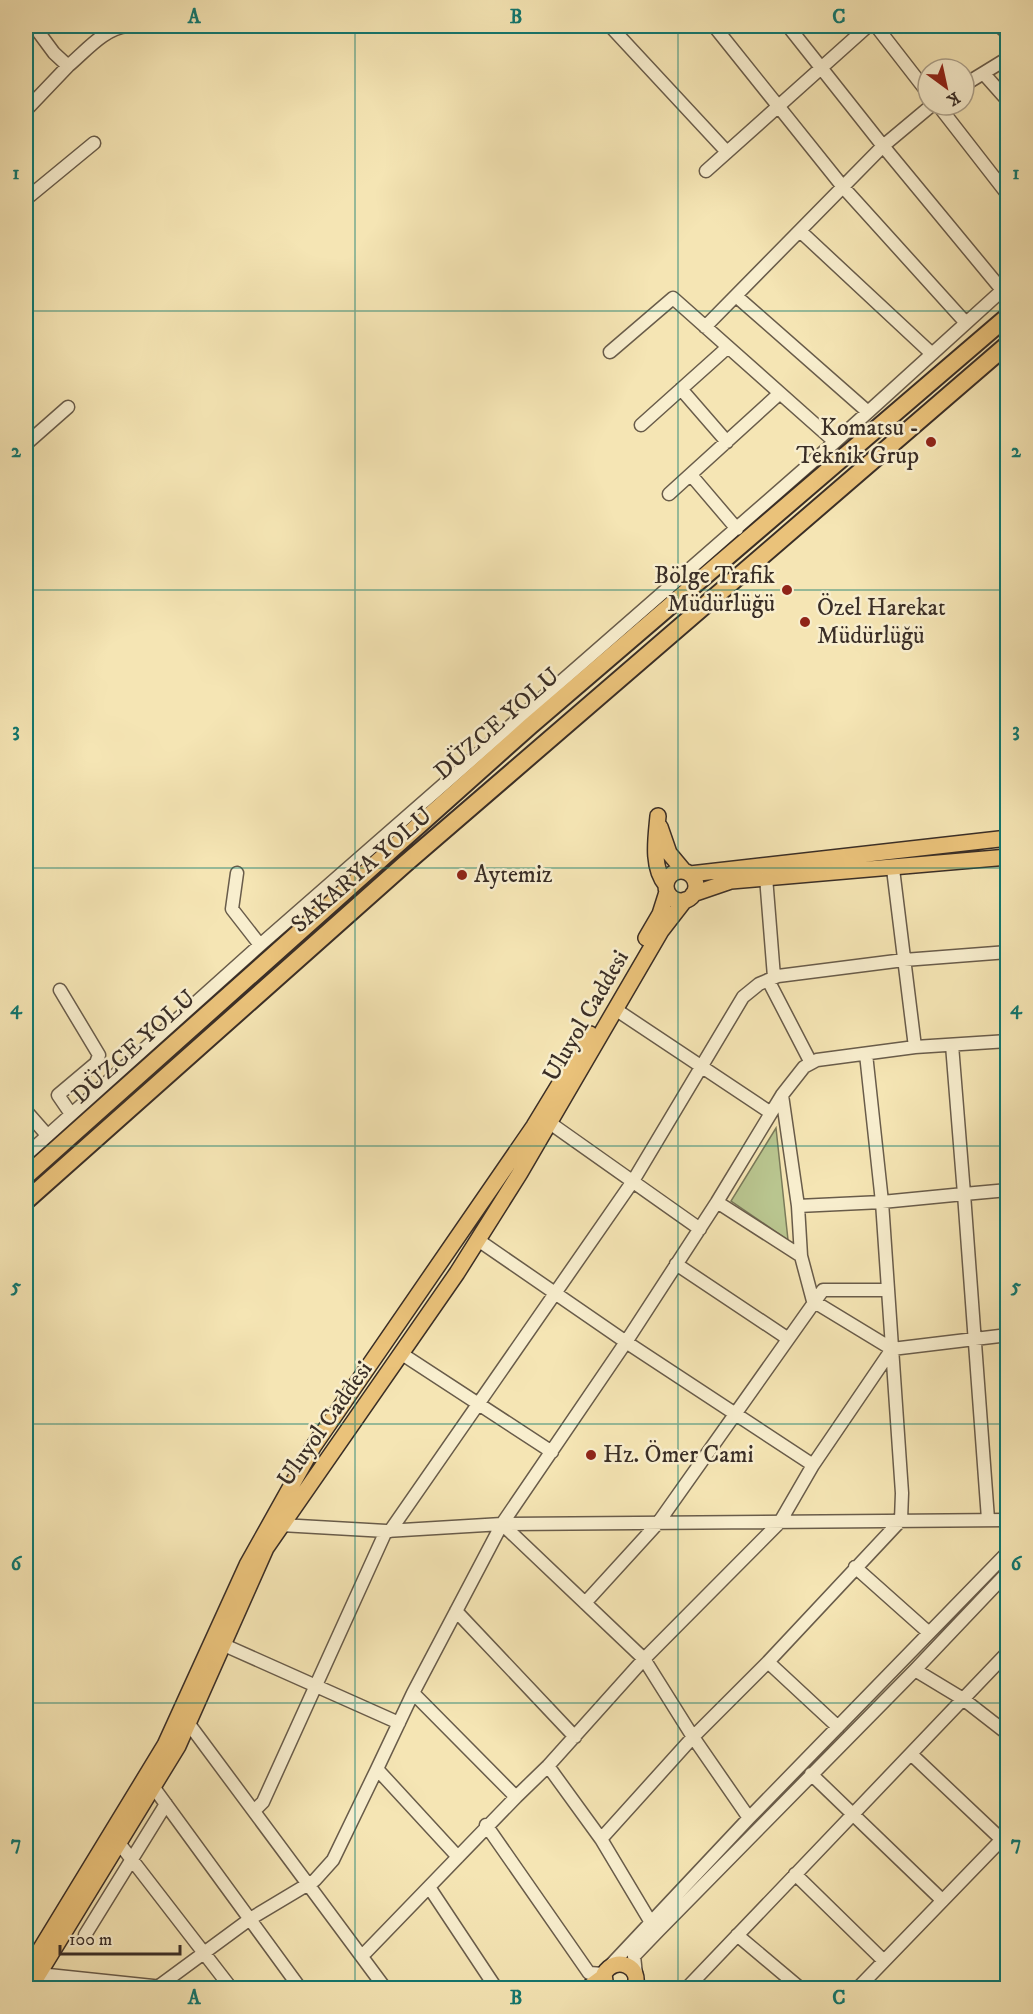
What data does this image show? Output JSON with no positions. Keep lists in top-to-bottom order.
{
  "streets": {
    "highway": ["DÜZCE YOLU", "SAKARYA YOLU"],
    "main road": ["Uluyol Caddesi"]
  },
  "places": [
    "Komatsu - Teknik Grup",
    "Bölge Trafik Müdürlüğü",
    "Özel Harekat Müdürlüğü",
    "Aytemiz",
    "Hz. Ömer Cami"
  ],
  "scale_bar": "100 m",
  "north": "bottom right",
  "grid": {
    "columns": ["A", "B", "C"],
    "rows": [
      "1",
      "2",
      "3",
      "4",
      "5",
      "6",
      "7"
    ]
  }
}
